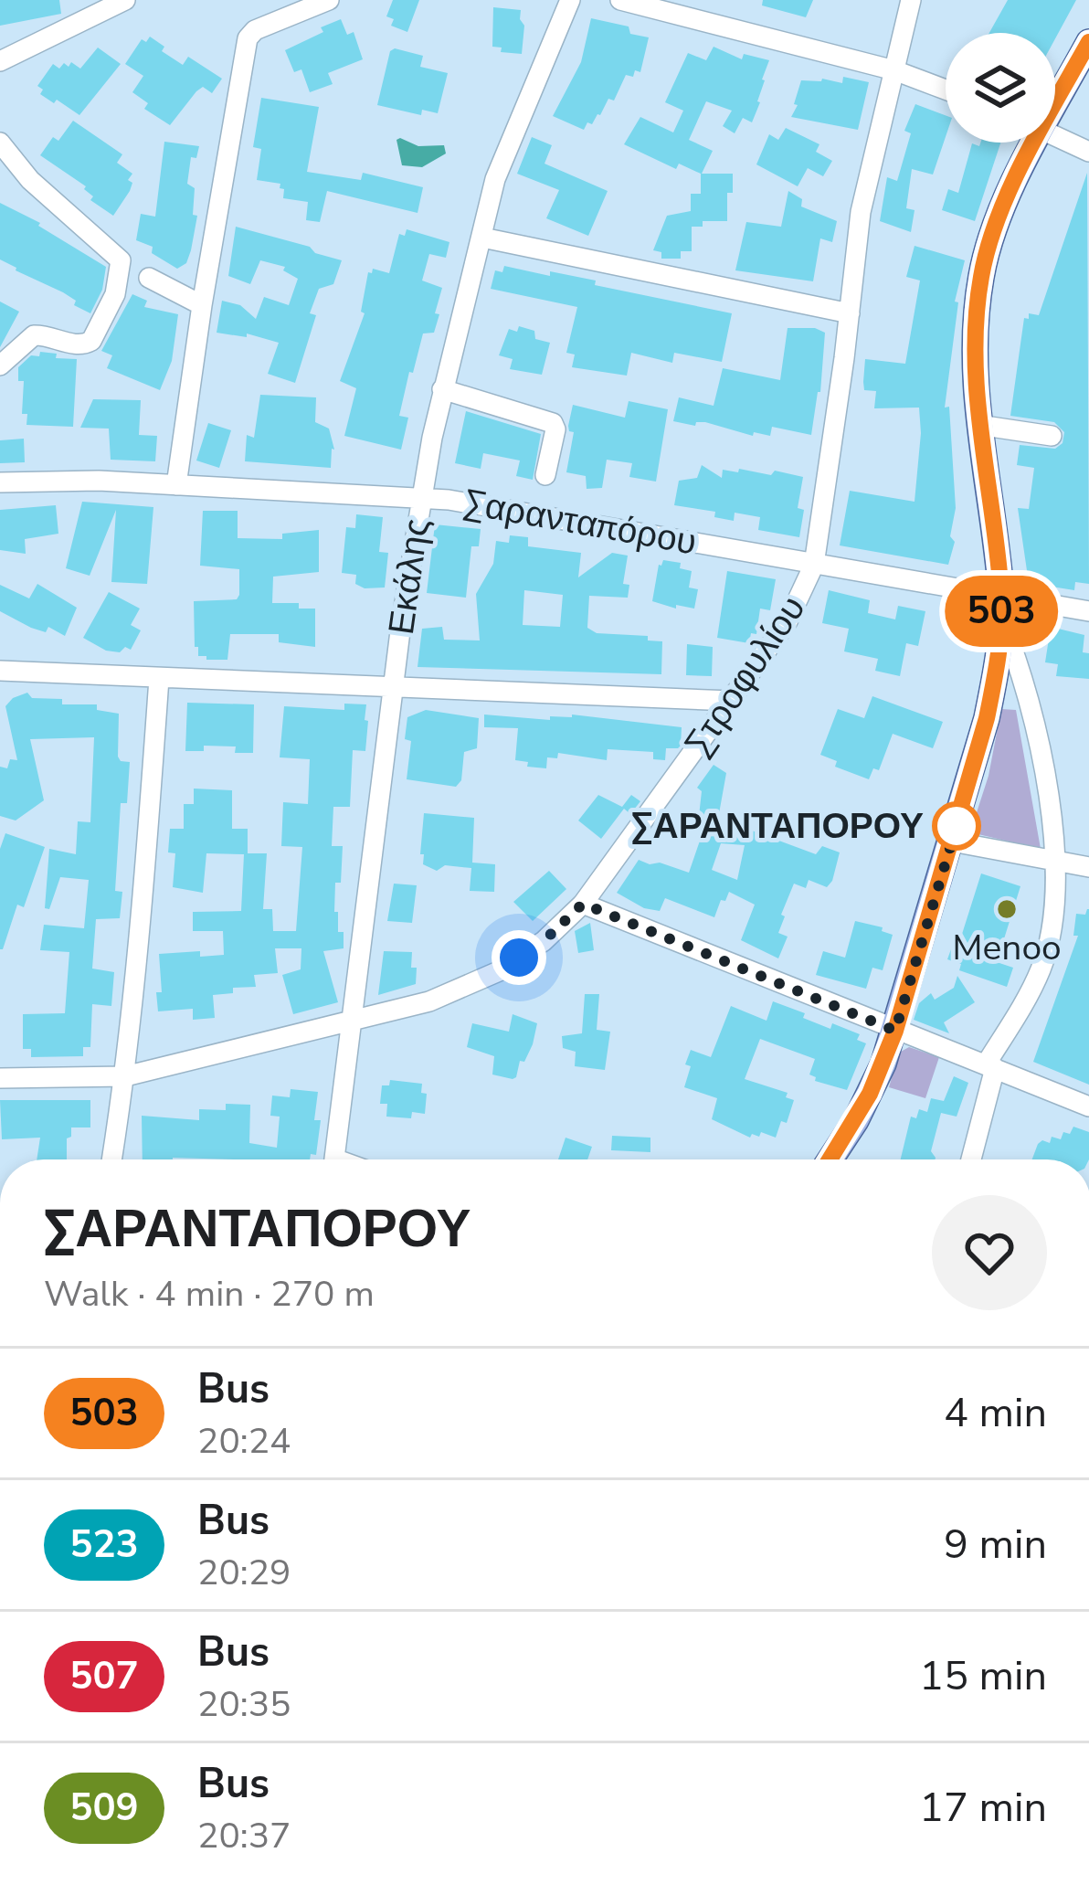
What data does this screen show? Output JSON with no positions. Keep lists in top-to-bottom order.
{
  "streets": {
    "street": ["Σαρανταπόρου", "Εκάλης", "Στροφυλίου"]
  },
  "crossings": [
    ["Σαρανταπόρου", "Εκάλης"],
    ["Σαρανταπόρου", "Στροφυλίου"],
    ["Εκάλης", "Στροφυλίου"]
  ],
  "places": ["ΣΑΡΑΝΤΑΠΟΡΟΥ", "Menoo"],
  "lines": ["bus line 503"],
  "page": {
    "on_map": "503",
    "heading": ["ΣΑΡΑΝΤΑΠΟΡΟΥ", "Walk · 4 min · 270 m"],
    "list": [
      {
        "mark": "503",
        "name": "Bus",
        "note": "20:24",
        "value": "4 min"
      },
      {
        "mark": "523",
        "name": "Bus",
        "note": "20:29",
        "value": "9 min"
      },
      {
        "mark": "507",
        "name": "Bus",
        "note": "20:35",
        "value": "15 min"
      },
      {
        "mark": "509",
        "name": "Bus",
        "note": "20:37",
        "value": "17 min"
      }
    ]
  }
}
